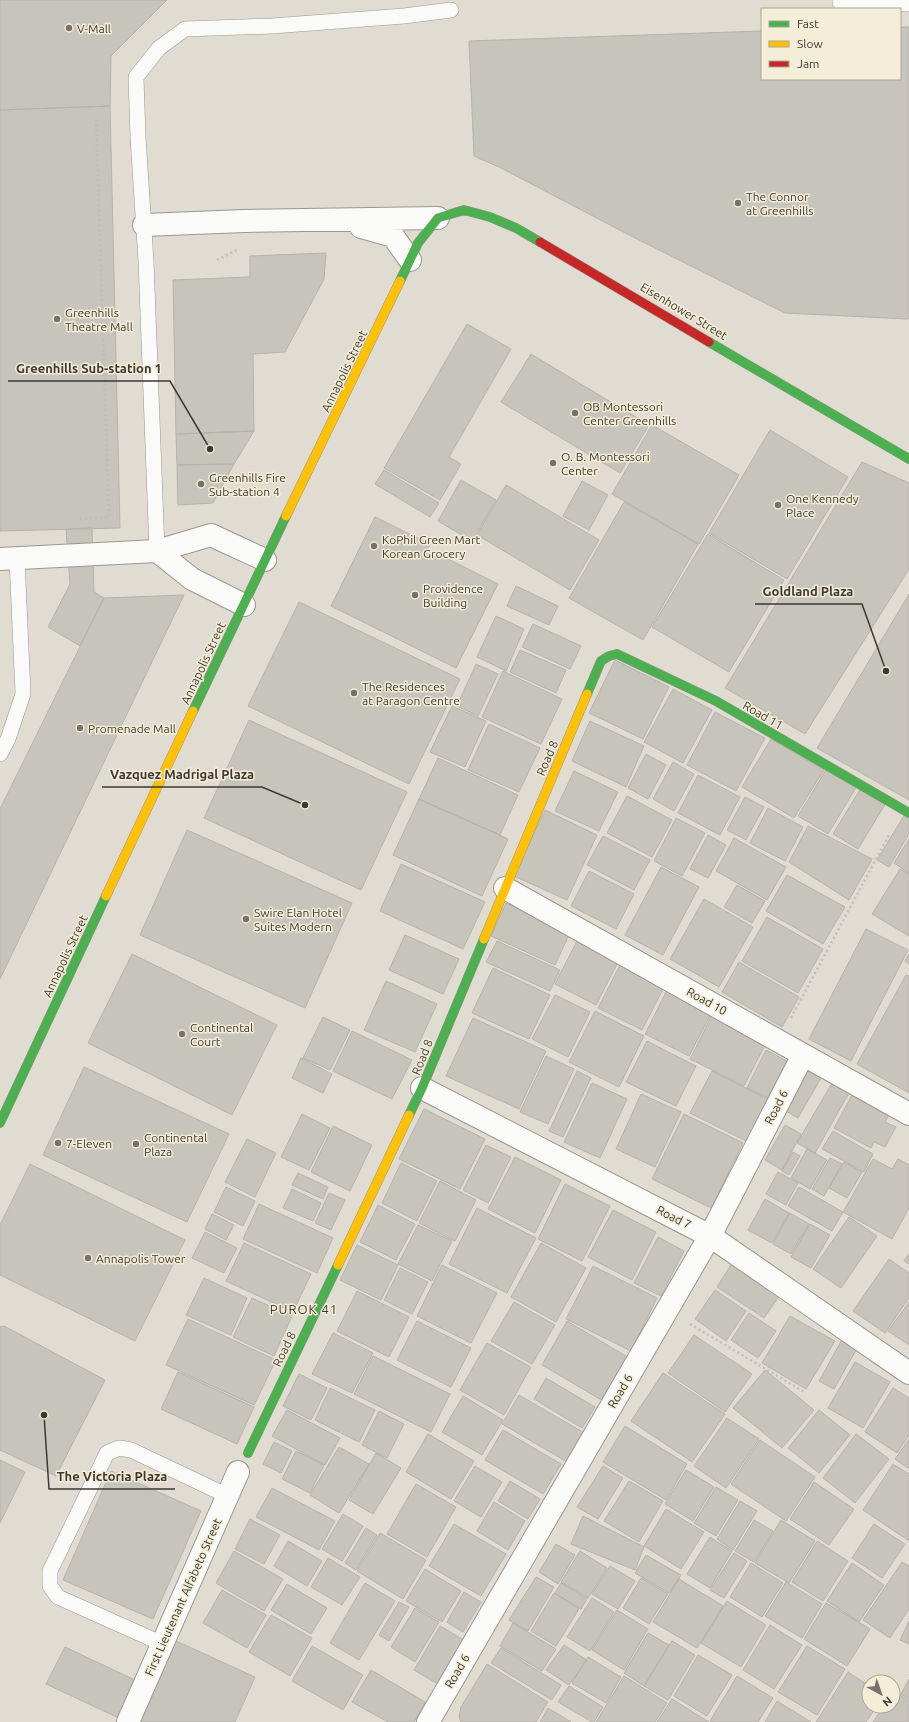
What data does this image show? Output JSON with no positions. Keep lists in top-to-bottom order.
{
  "streets": {
    "street": [
      "Eisenhower Street",
      "Annapolis Street",
      "Road 11",
      "Road 8",
      "Road 10",
      "Road 6",
      "Road 7",
      "First Lieutenant Alfabeto Street"
    ]
  },
  "crossings": [
    ["Eisenhower Street", "Annapolis Street"],
    ["Road 11", "Road 8"],
    ["Road 8", "Road 10"],
    ["Road 8", "Road 7"],
    ["Road 8", "First Lieutenant Alfabeto Street"],
    ["Road 10", "Road 6"],
    ["Road 6", "Road 7"]
  ],
  "districts": ["PUROK 41"],
  "places": [
    "V-Mall",
    "The Connor at Greenhills",
    "Greenhills Theatre Mall",
    "OB Montessori Center Greenhills",
    "Greenhills Sub-station 1",
    "O. B. Montessori Center",
    "Greenhills Fire Sub-station 4",
    "One Kennedy Place",
    "KoPhil Green Mart Korean Grocery",
    "Providence Building",
    "Goldland Plaza",
    "The Residences at Paragon Centre",
    "Promenade Mall",
    "Vazquez Madrigal Plaza",
    "Swire Elan Hotel Suites Modern",
    "Continental Court",
    "7-Eleven",
    "Continental Plaza",
    "Annapolis Tower",
    "The Victoria Plaza"
  ],
  "legend": ["Fast", "Slow", "Jam"],
  "north": "bottom right"
}
